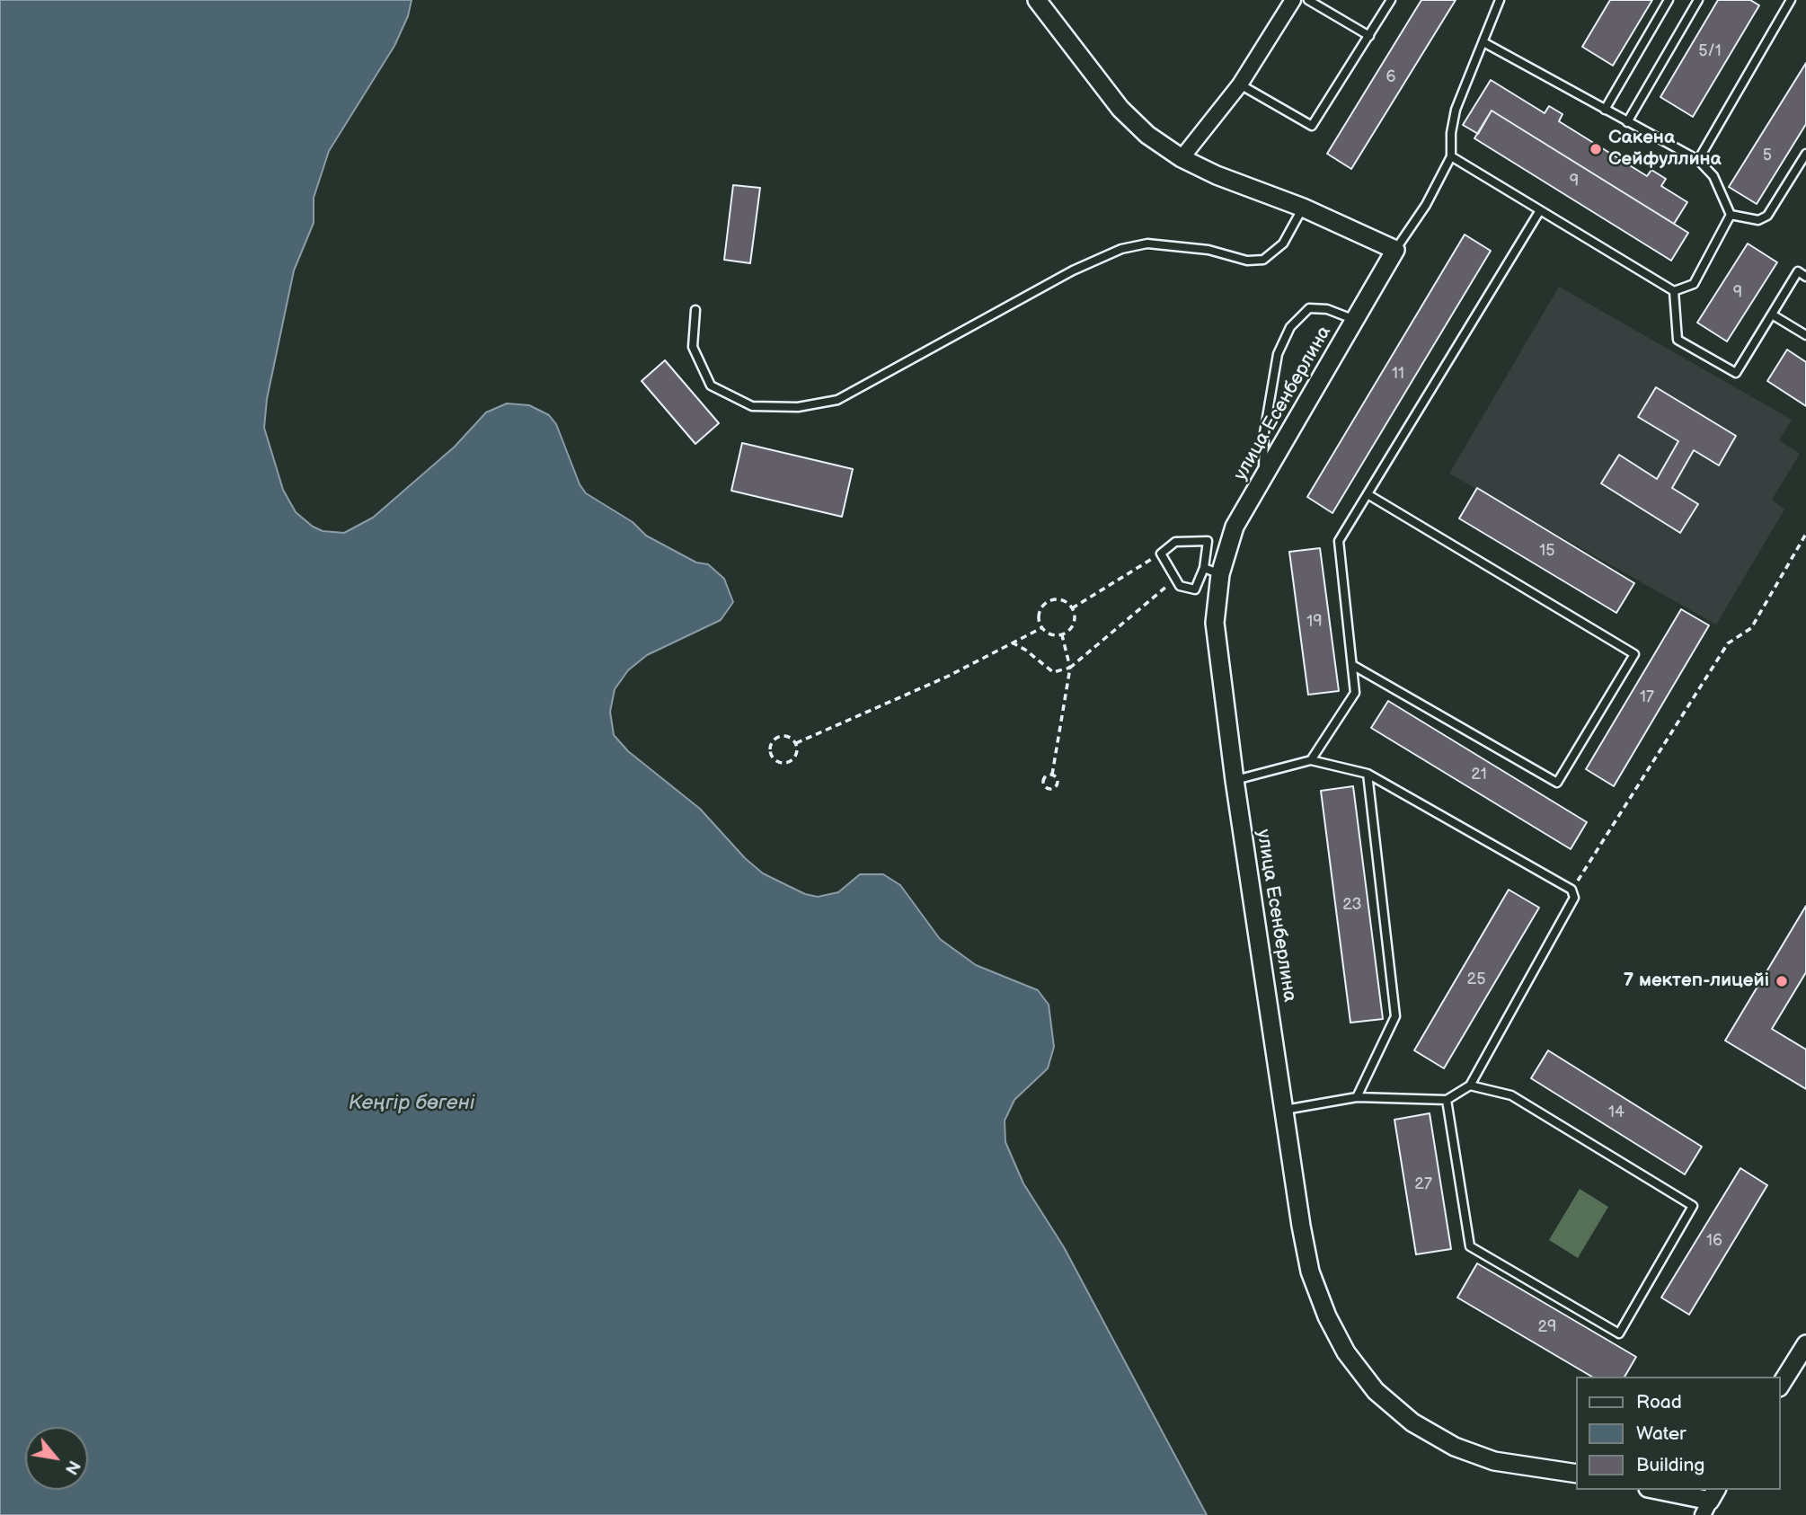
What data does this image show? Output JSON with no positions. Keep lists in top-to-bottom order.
{
  "streets": {
    "street": ["улица Есенберлина"]
  },
  "water": ["Кеңгір бөгені"],
  "places": ["Сакена Сейфуллина", "7 мектеп-лицейі"],
  "house_numbers": [
    "5/1",
    "6",
    "5",
    "9",
    "9",
    "11",
    "15",
    "19",
    "17",
    "21",
    "23",
    "25",
    "14",
    "27",
    "16",
    "29"
  ],
  "legend": ["Road", "Water", "Building"],
  "north": "bottom right"
}
